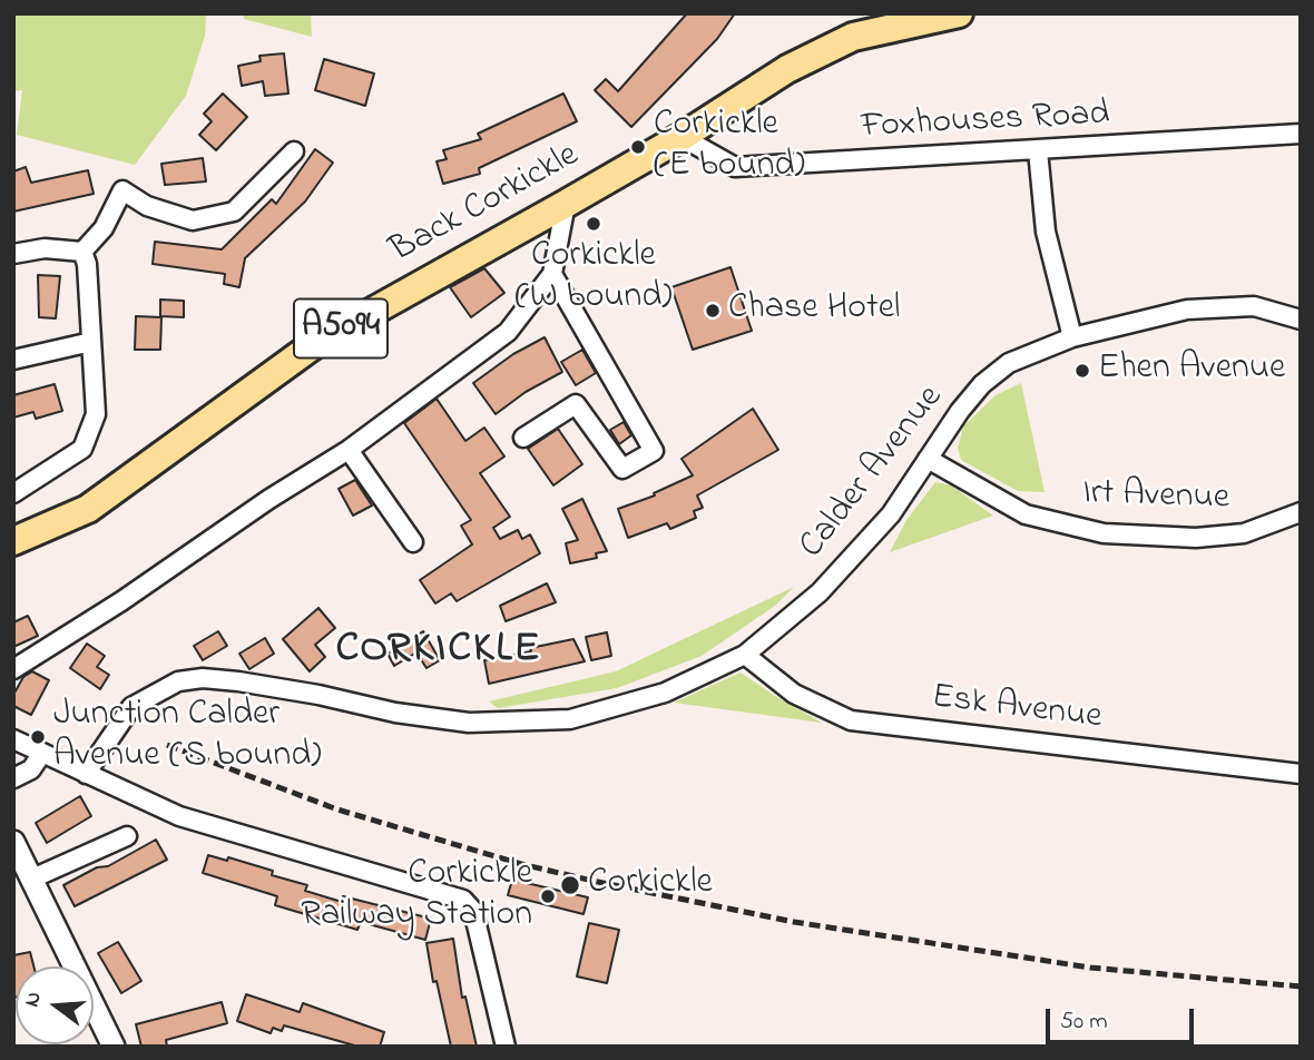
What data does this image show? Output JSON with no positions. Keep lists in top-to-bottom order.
{
  "streets": {
    "main road": ["Back Corkickle", "A5094"],
    "street": [
      "Foxhouses Road",
      "Calder Avenue",
      "Irt Avenue",
      "Esk Avenue"
    ]
  },
  "crossings": [
    ["Foxhouses Road", "Back Corkickle"],
    ["Foxhouses Road", "A5094"],
    ["Back Corkickle", "A5094"],
    ["Calder Avenue", "Irt Avenue"],
    ["Calder Avenue", "Esk Avenue"]
  ],
  "districts": ["CORKICKLE"],
  "places": [
    "Corkickle (E bound)",
    "Corkickle (W bound)",
    "Chase Hotel",
    "Ehen Avenue",
    "Junction Calder Avenue (S bound)",
    "Corkickle",
    "Corkickle Railway Station"
  ],
  "scale_bar": "50 m",
  "north": "left"
}
